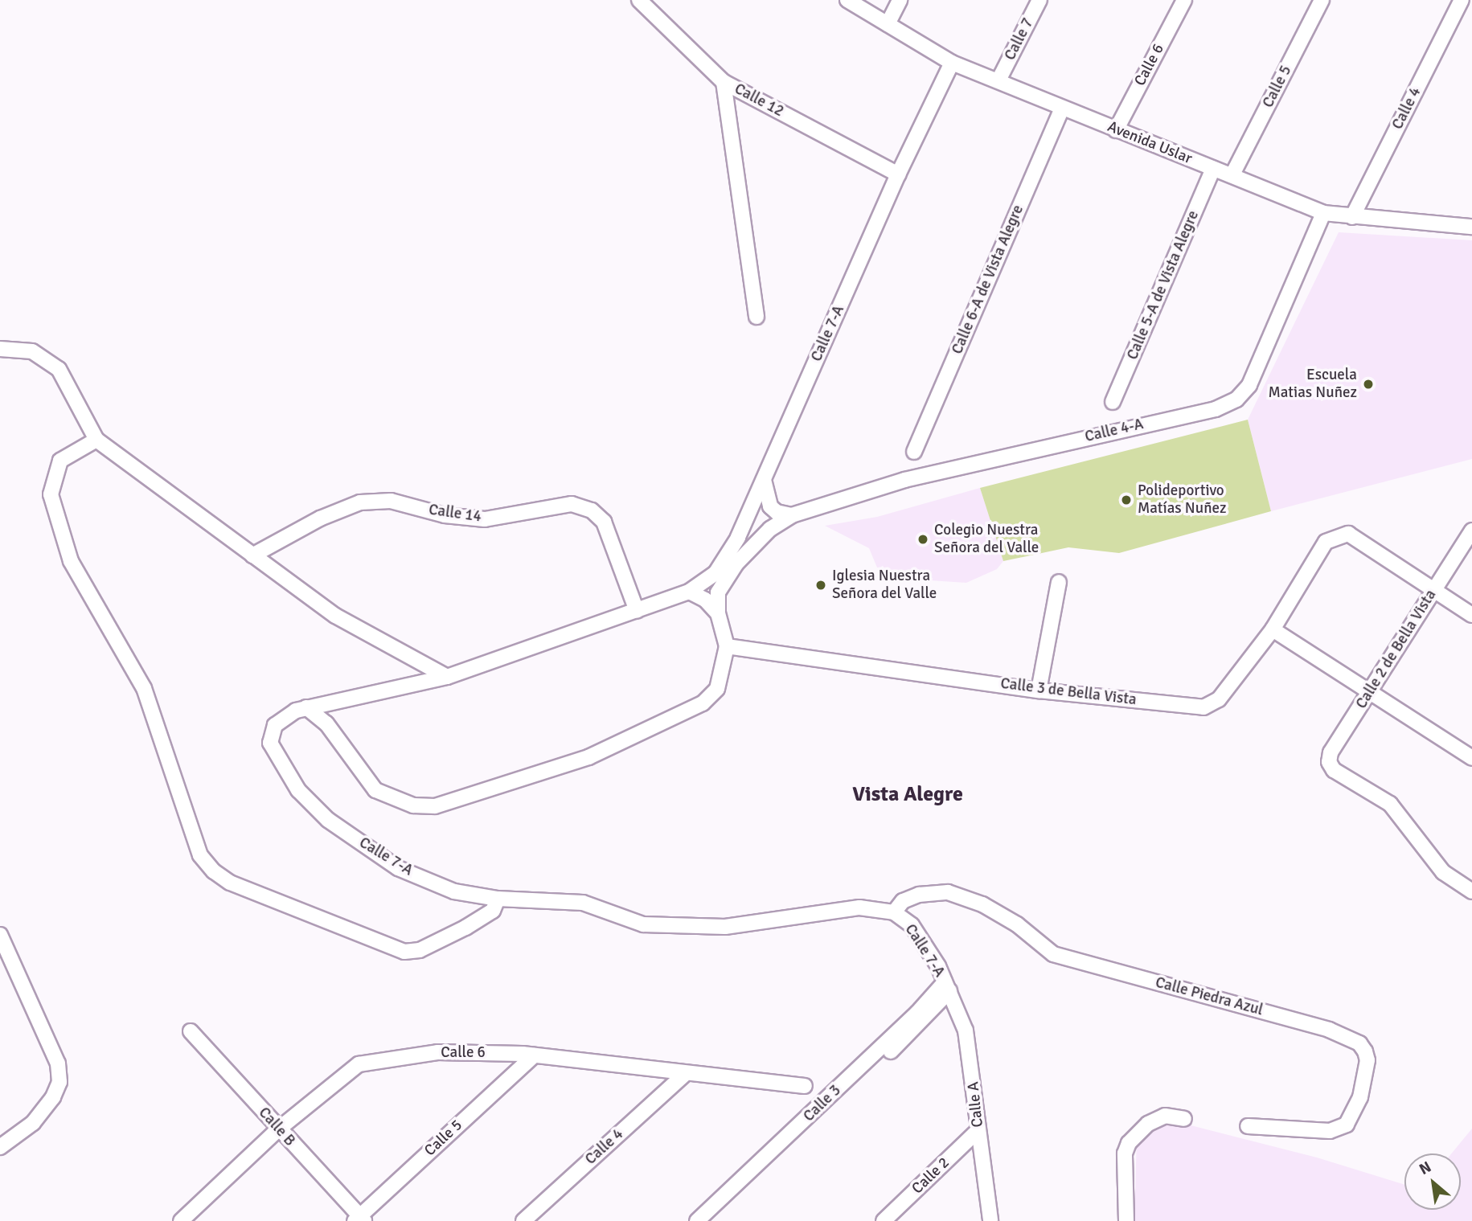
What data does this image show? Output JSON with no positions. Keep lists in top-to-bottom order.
{
  "streets": {
    "street": [
      "Calle 7",
      "Calle 6",
      "Calle 5",
      "Calle 12",
      "Calle 4",
      "Avenida Uslar",
      "Calle 6-A de Vista Alegre",
      "Calle 5-A de Vista Alegre",
      "Calle 7-A",
      "Calle 4-A",
      "Calle 14",
      "Calle 2 de Bella Vista",
      "Calle 3 de Bella Vista",
      "Calle Piedra Azul",
      "Calle 3",
      "Calle A",
      "Calle B",
      "Calle 2"
    ]
  },
  "crossings": [
    ["Calle 7", "Avenida Uslar"],
    ["Calle 6", "Calle 5"],
    ["Calle 6", "Calle 4"],
    ["Calle 6", "Avenida Uslar"],
    ["Calle 6", "Calle B"],
    ["Calle 5", "Avenida Uslar"],
    ["Calle 5", "Calle B"],
    ["Calle 12", "Calle 7-A"],
    ["Calle 4", "Avenida Uslar"],
    ["Avenida Uslar", "Calle 6-A de Vista Alegre"],
    ["Avenida Uslar", "Calle 5-A de Vista Alegre"],
    ["Avenida Uslar", "Calle 7-A"],
    ["Avenida Uslar", "Calle 4-A"],
    ["Calle 7-A", "Calle 14"],
    ["Calle 7-A", "Calle Piedra Azul"],
    ["Calle 7-A", "Calle 3"],
    ["Calle 7-A", "Calle A"],
    ["Calle 2 de Bella Vista", "Calle 3 de Bella Vista"],
    ["Calle 3", "Calle A"],
    ["Calle A", "Calle 2"]
  ],
  "districts": ["Vista Alegre"],
  "places": [
    "Escuela Matias Nuñez",
    "Polideportivo Matías Nuñez",
    "Colegio Nuestra Señora del Valle",
    "Iglesia Nuestra Señora del Valle"
  ],
  "north": "top left"
}
